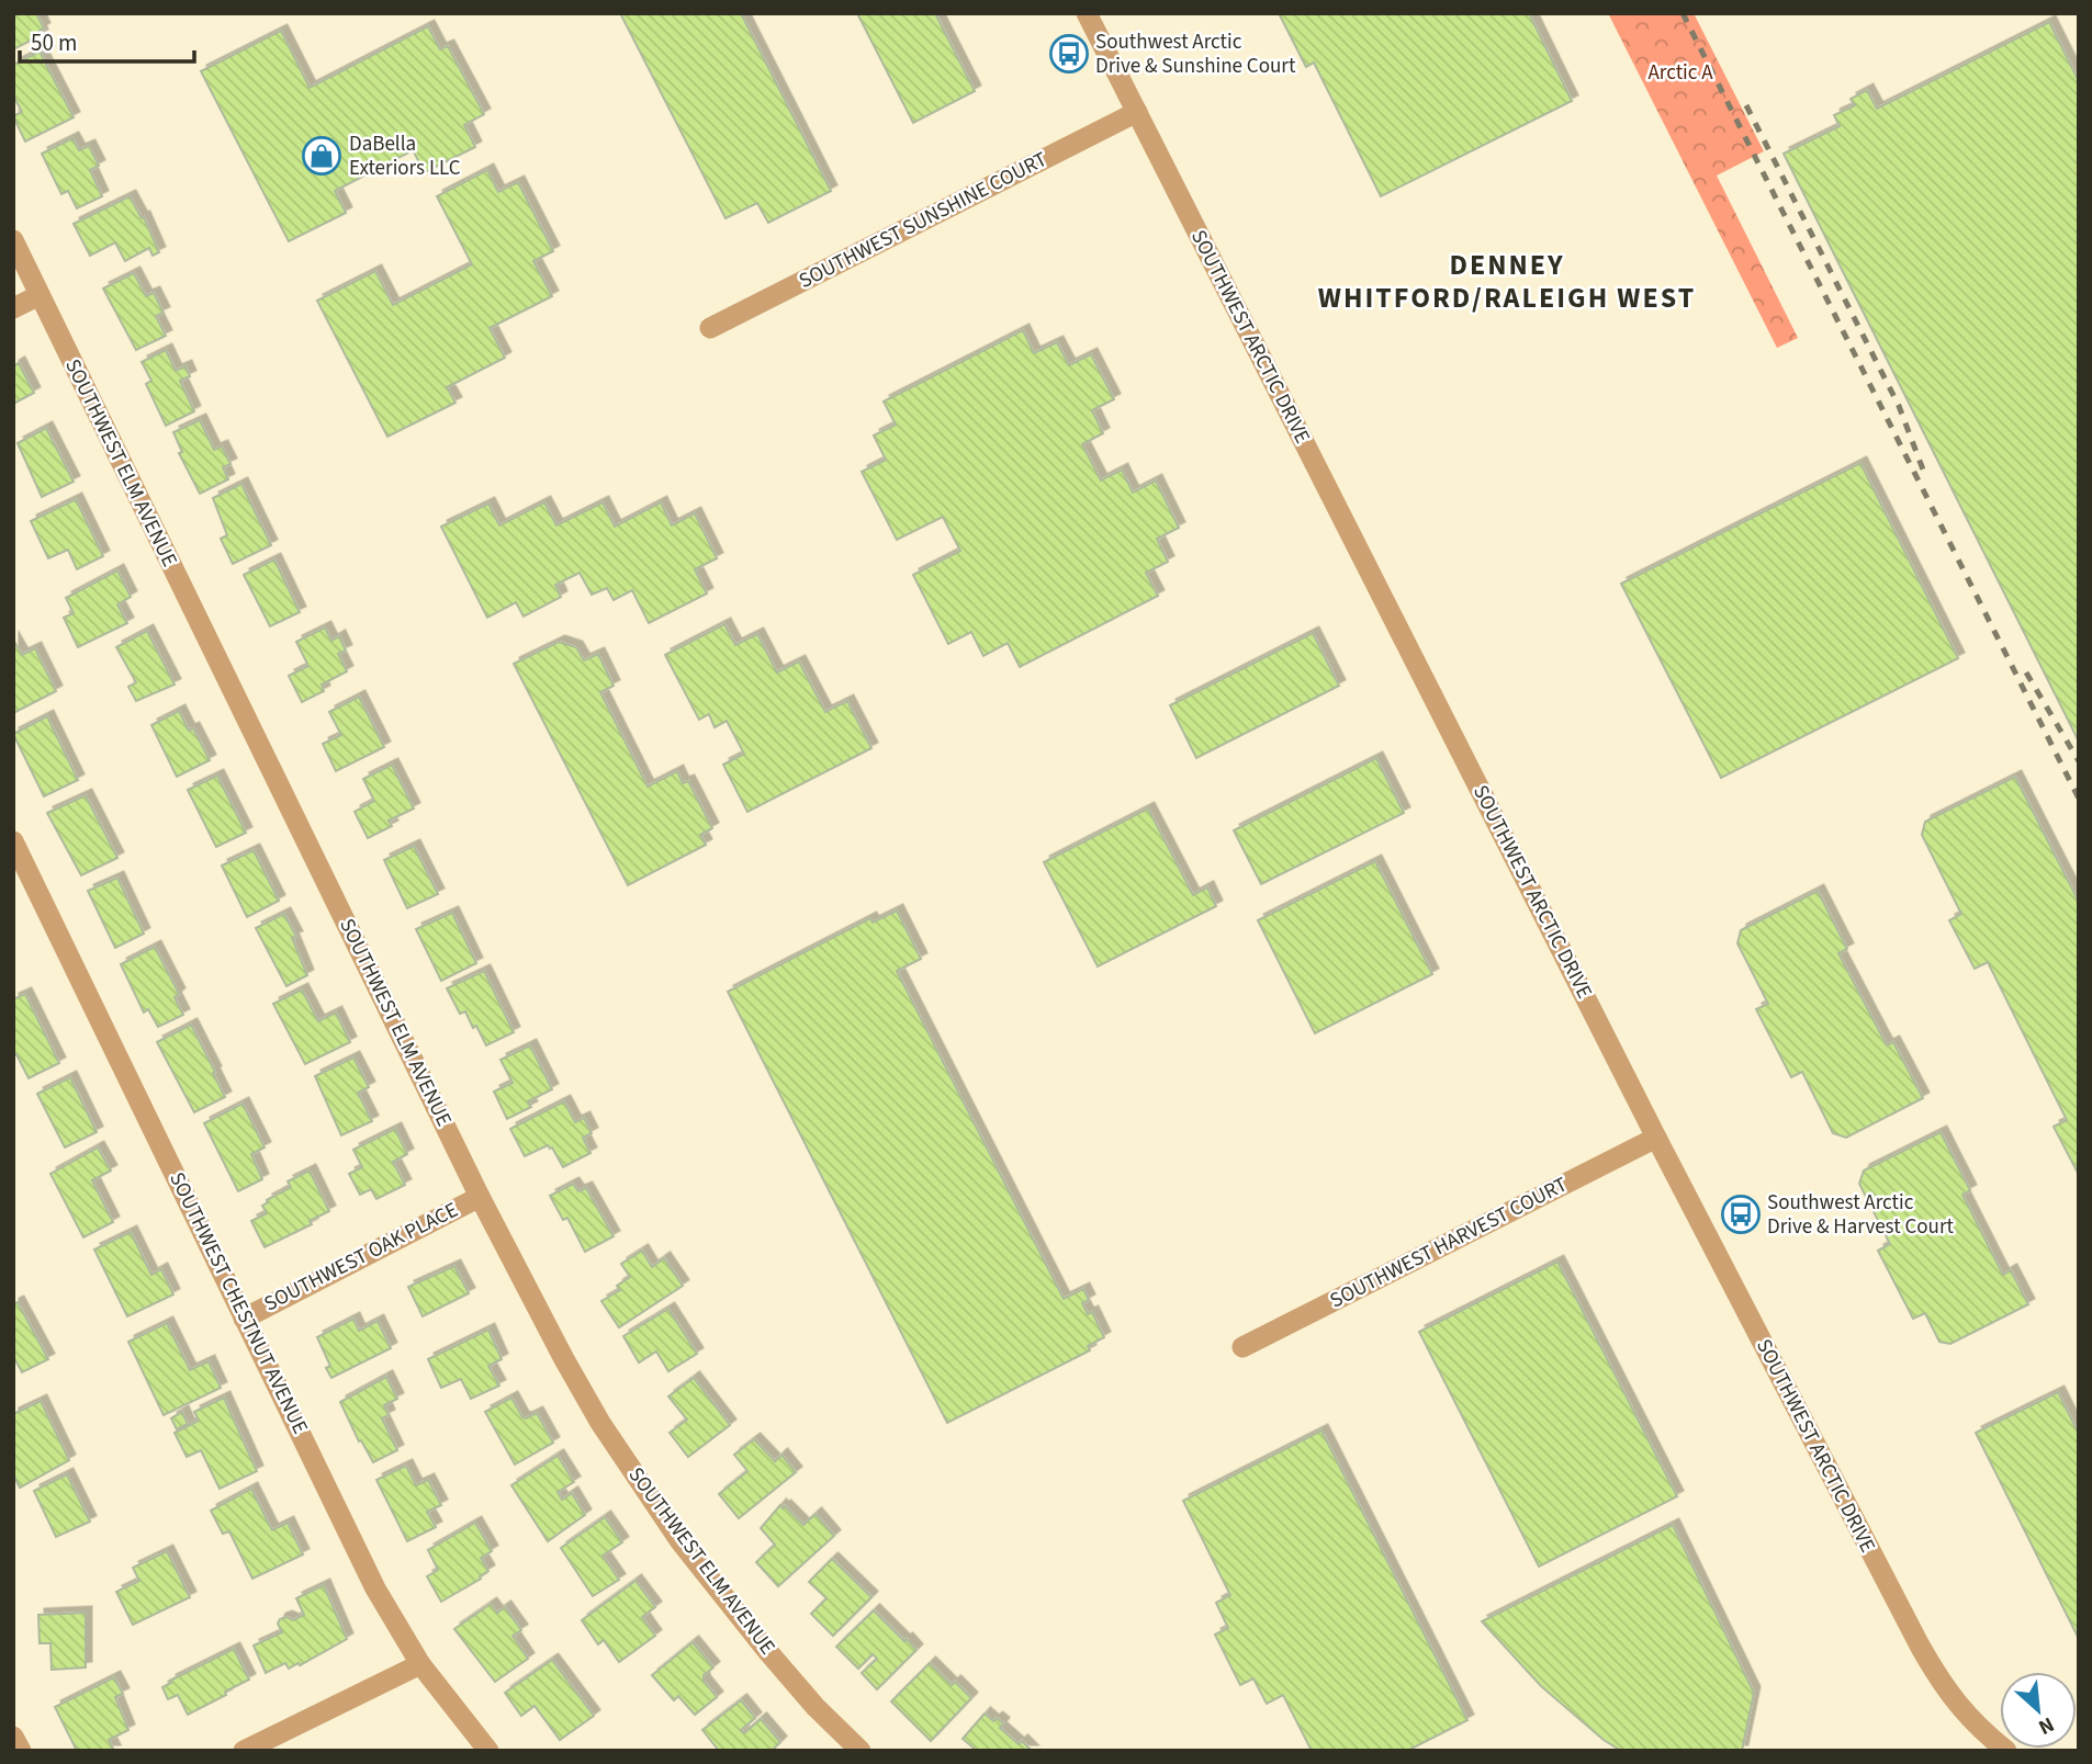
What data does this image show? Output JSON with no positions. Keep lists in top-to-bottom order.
{
  "streets": {
    "street": [
      "SOUTHWEST SUNSHINE COURT",
      "SOUTHWEST ARCTIC DRIVE",
      "SOUTHWEST ELM AVENUE",
      "SOUTHWEST HARVEST COURT",
      "SOUTHWEST OAK PLACE",
      "SOUTHWEST CHESTNUT AVENUE"
    ]
  },
  "crossings": [
    ["SOUTHWEST SUNSHINE COURT", "SOUTHWEST ARCTIC DRIVE"],
    ["SOUTHWEST ARCTIC DRIVE", "SOUTHWEST HARVEST COURT"],
    ["SOUTHWEST ELM AVENUE", "SOUTHWEST OAK PLACE"],
    ["SOUTHWEST OAK PLACE", "SOUTHWEST CHESTNUT AVENUE"]
  ],
  "districts": ["DENNEY WHITFORD/RALEIGH WEST"],
  "parks": ["Arctic A"],
  "places": {
    "bus stop": ["Southwest Arctic Drive & Sunshine Court", "Southwest Arctic Drive & Harvest Court"],
    "shop": ["DaBella Exteriors LLC"]
  },
  "scale_bar": "50 m",
  "north": "bottom right"
}
